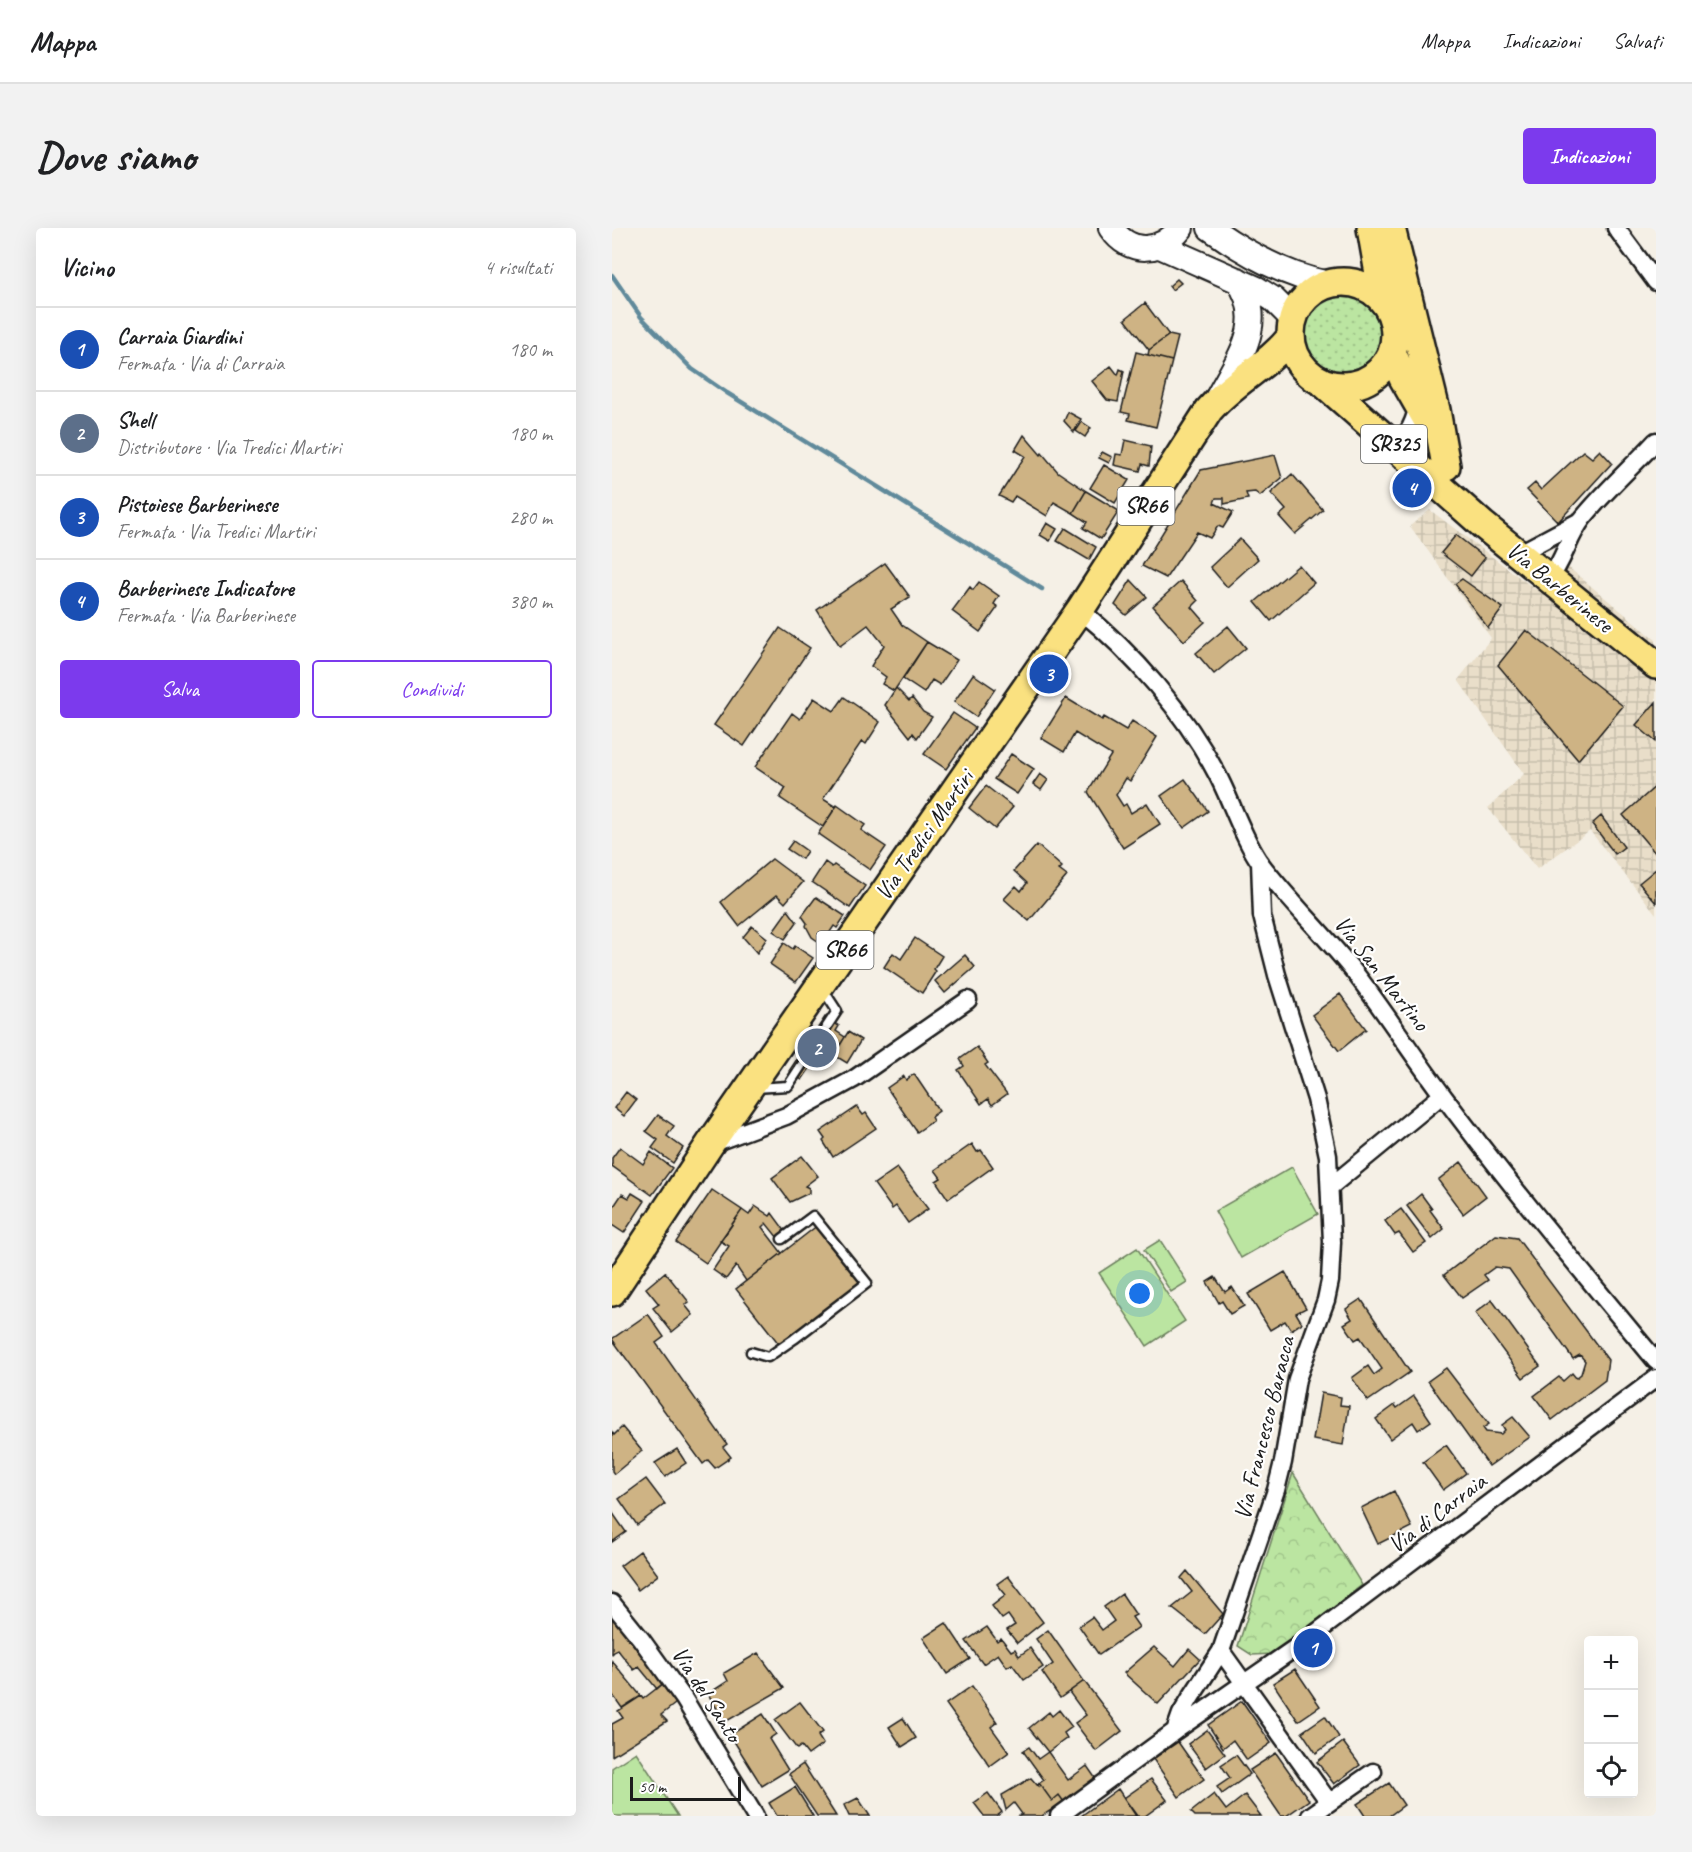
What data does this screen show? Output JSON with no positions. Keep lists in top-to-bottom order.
{
  "streets": {
    "main road": [
      "SR325",
      "SR66",
      "Via Barberinese",
      "Via Tredici Martiri"
    ],
    "street": [
      "Via San Martino",
      "Via Francesco Baracca",
      "Via di Carraia",
      "Via del Santo"
    ]
  },
  "crossings": [
    ["SR66", "Via Barberinese"],
    ["SR66", "Via Tredici Martiri"],
    ["Via Barberinese", "Via Tredici Martiri"],
    ["Via Tredici Martiri", "Via San Martino"],
    ["Via San Martino", "Via Francesco Baracca"],
    ["Via Francesco Baracca", "Via di Carraia"]
  ],
  "scale_bar": "50 m",
  "page": {
    "header": "Mappa",
    "nav": ["Mappa", "Indicazioni", "Salvati"],
    "buttons": [
      "Indicazioni",
      ["Salva", "Condividi"]
    ],
    "title": "Dove siamo",
    "heading": ["Vicino", "4 risultati"],
    "list": [
      {
        "mark": "1",
        "name": "Carraia Giardini",
        "note": "Fermata · Via di Carraia",
        "value": "180 m"
      },
      {
        "mark": "2",
        "name": "Shell",
        "note": "Distributore · Via Tredici Martiri",
        "value": "180 m"
      },
      {
        "mark": "3",
        "name": "Pistoiese Barberinese",
        "note": "Fermata · Via Tredici Martiri",
        "value": "280 m"
      },
      {
        "mark": "4",
        "name": "Barberinese Indicatore",
        "note": "Fermata · Via Barberinese",
        "value": "380 m"
      }
    ],
    "pins": [
      "4",
      "3",
      "2",
      "1"
    ],
    "map_buttons": ["+", "−"],
    "scale": "50 m"
  }
}
